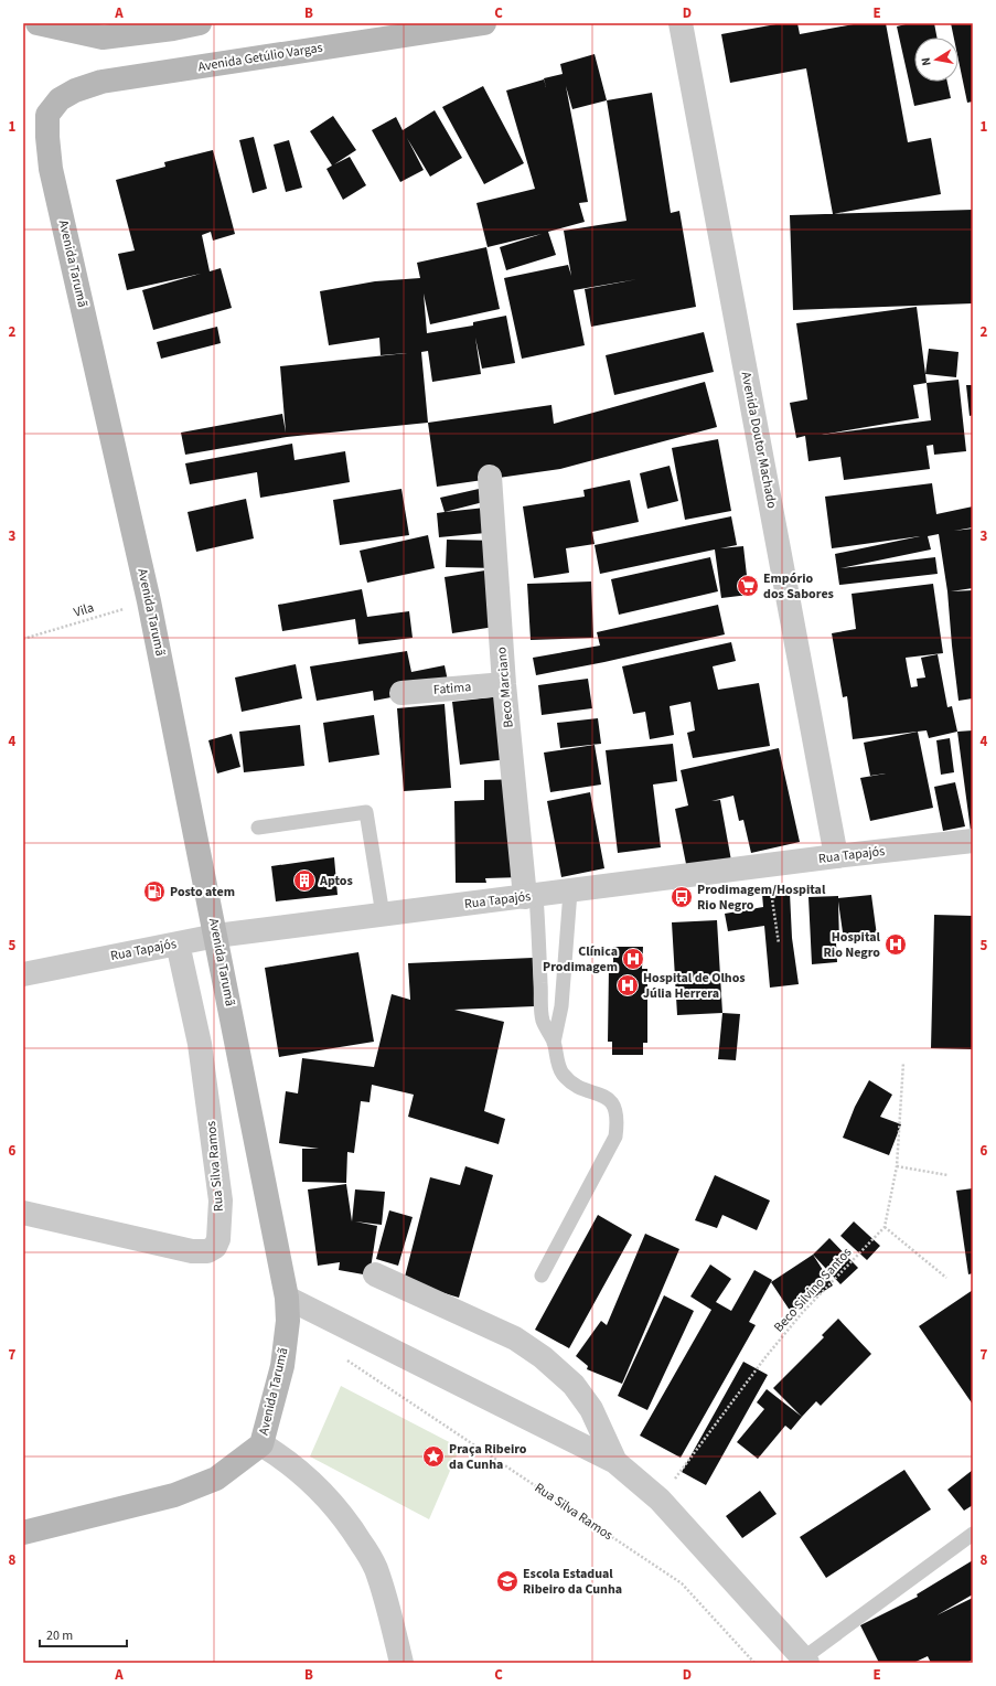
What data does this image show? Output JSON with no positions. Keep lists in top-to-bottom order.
{
  "streets": {
    "main road": ["Avenida Getúlio Vargas", "Avenida Tarumã"],
    "street": [
      "Avenida Doutor Machado",
      "Beco Marciano",
      "Fatima",
      "Rua Tapajós",
      "Rua Silva Ramos"
    ],
    "path": ["Vila", "Beco Silvino Santos"]
  },
  "crossings": [
    ["Avenida Getúlio Vargas", "Avenida Tarumã"],
    ["Avenida Tarumã", "Vila"],
    ["Avenida Tarumã", "Rua Tapajós"],
    ["Avenida Doutor Machado", "Rua Tapajós"],
    ["Beco Marciano", "Fatima"],
    ["Beco Marciano", "Rua Tapajós"],
    ["Rua Tapajós", "Rua Silva Ramos"]
  ],
  "places": {
    "supermarket": ["Empório dos Sabores"],
    "building": ["Aptos"],
    "fuel station": ["Posto atem"],
    "bus stop": ["Prodimagem/Hospital Rio Negro"],
    "hospital": ["Hospital Rio Negro", "Clínica Prodimagem", "Hospital de Olhos Júlia Herrera"],
    "place": ["Praça Ribeiro da Cunha"],
    "school or university": ["Escola Estadual Ribeiro da Cunha"]
  },
  "scale_bar": "20 m",
  "north": "left",
  "grid": {
    "columns": [
      "A",
      "B",
      "C",
      "D",
      "E"
    ],
    "rows": [
      "1",
      "2",
      "3",
      "4",
      "5",
      "6",
      "7",
      "8"
    ]
  }
}
